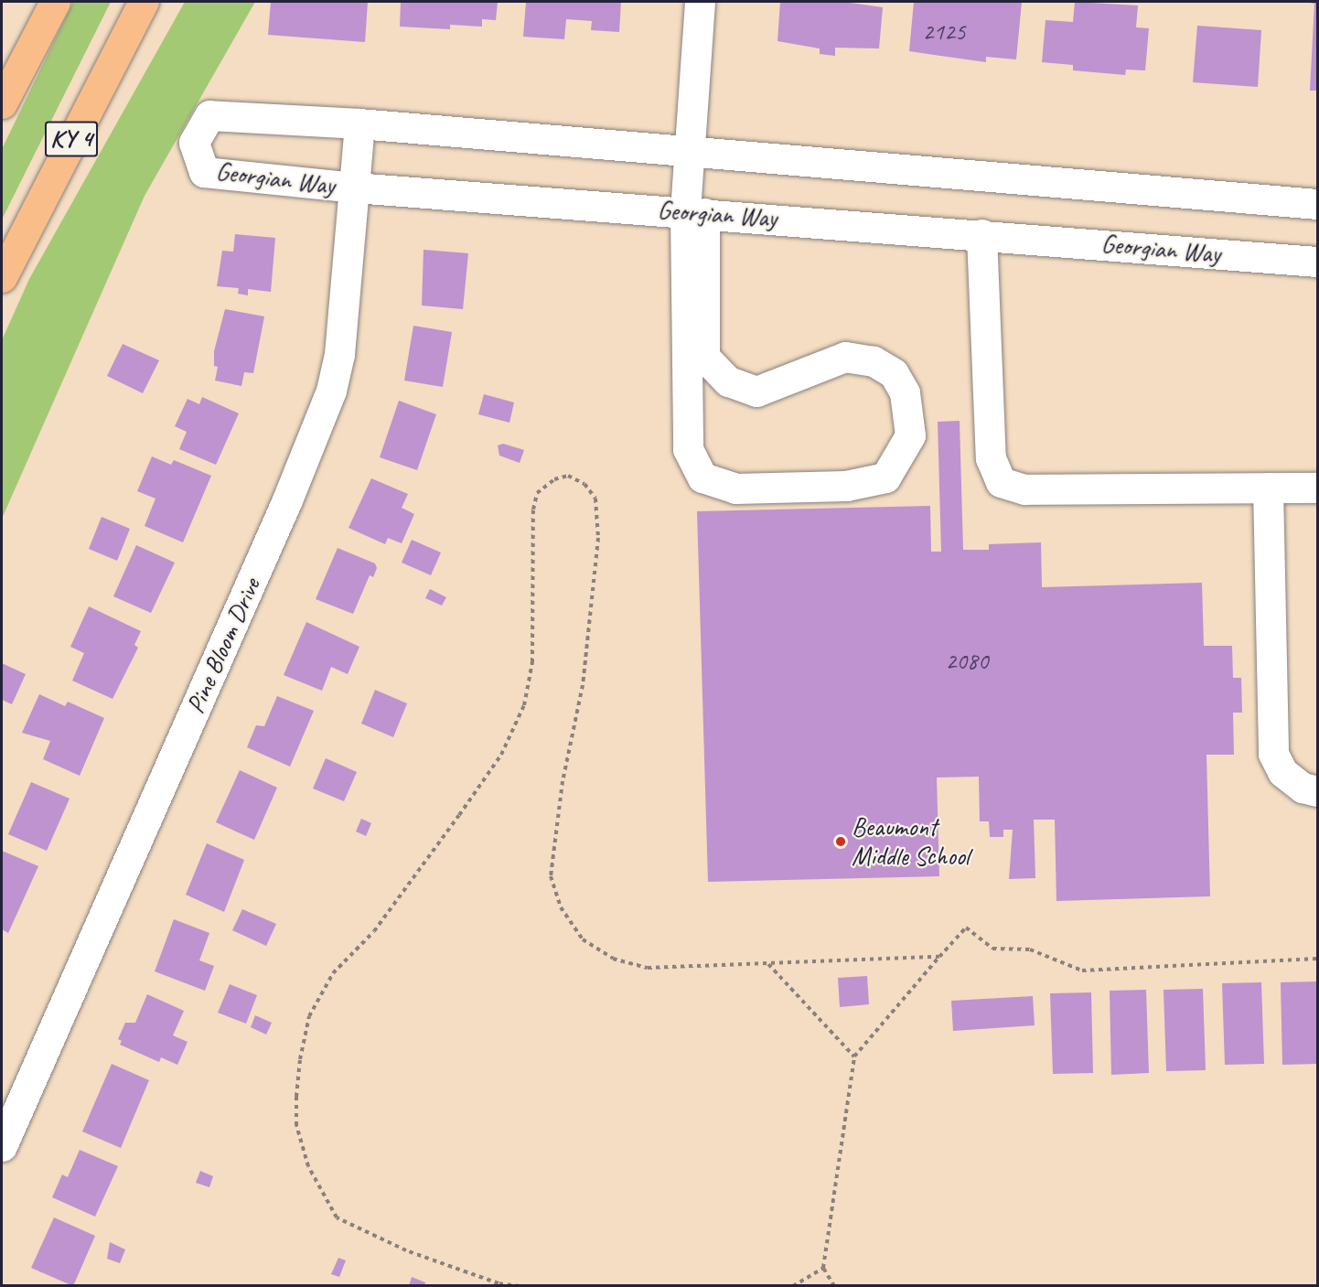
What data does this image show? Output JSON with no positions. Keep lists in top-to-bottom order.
{
  "streets": {
    "highway": ["KY 4"],
    "street": ["Georgian Way", "Pine Bloom Drive"]
  },
  "crossings": [
    ["Georgian Way", "Pine Bloom Drive"]
  ],
  "places": ["Beaumont Middle School"],
  "house_numbers": ["2125", "2080"]
}
